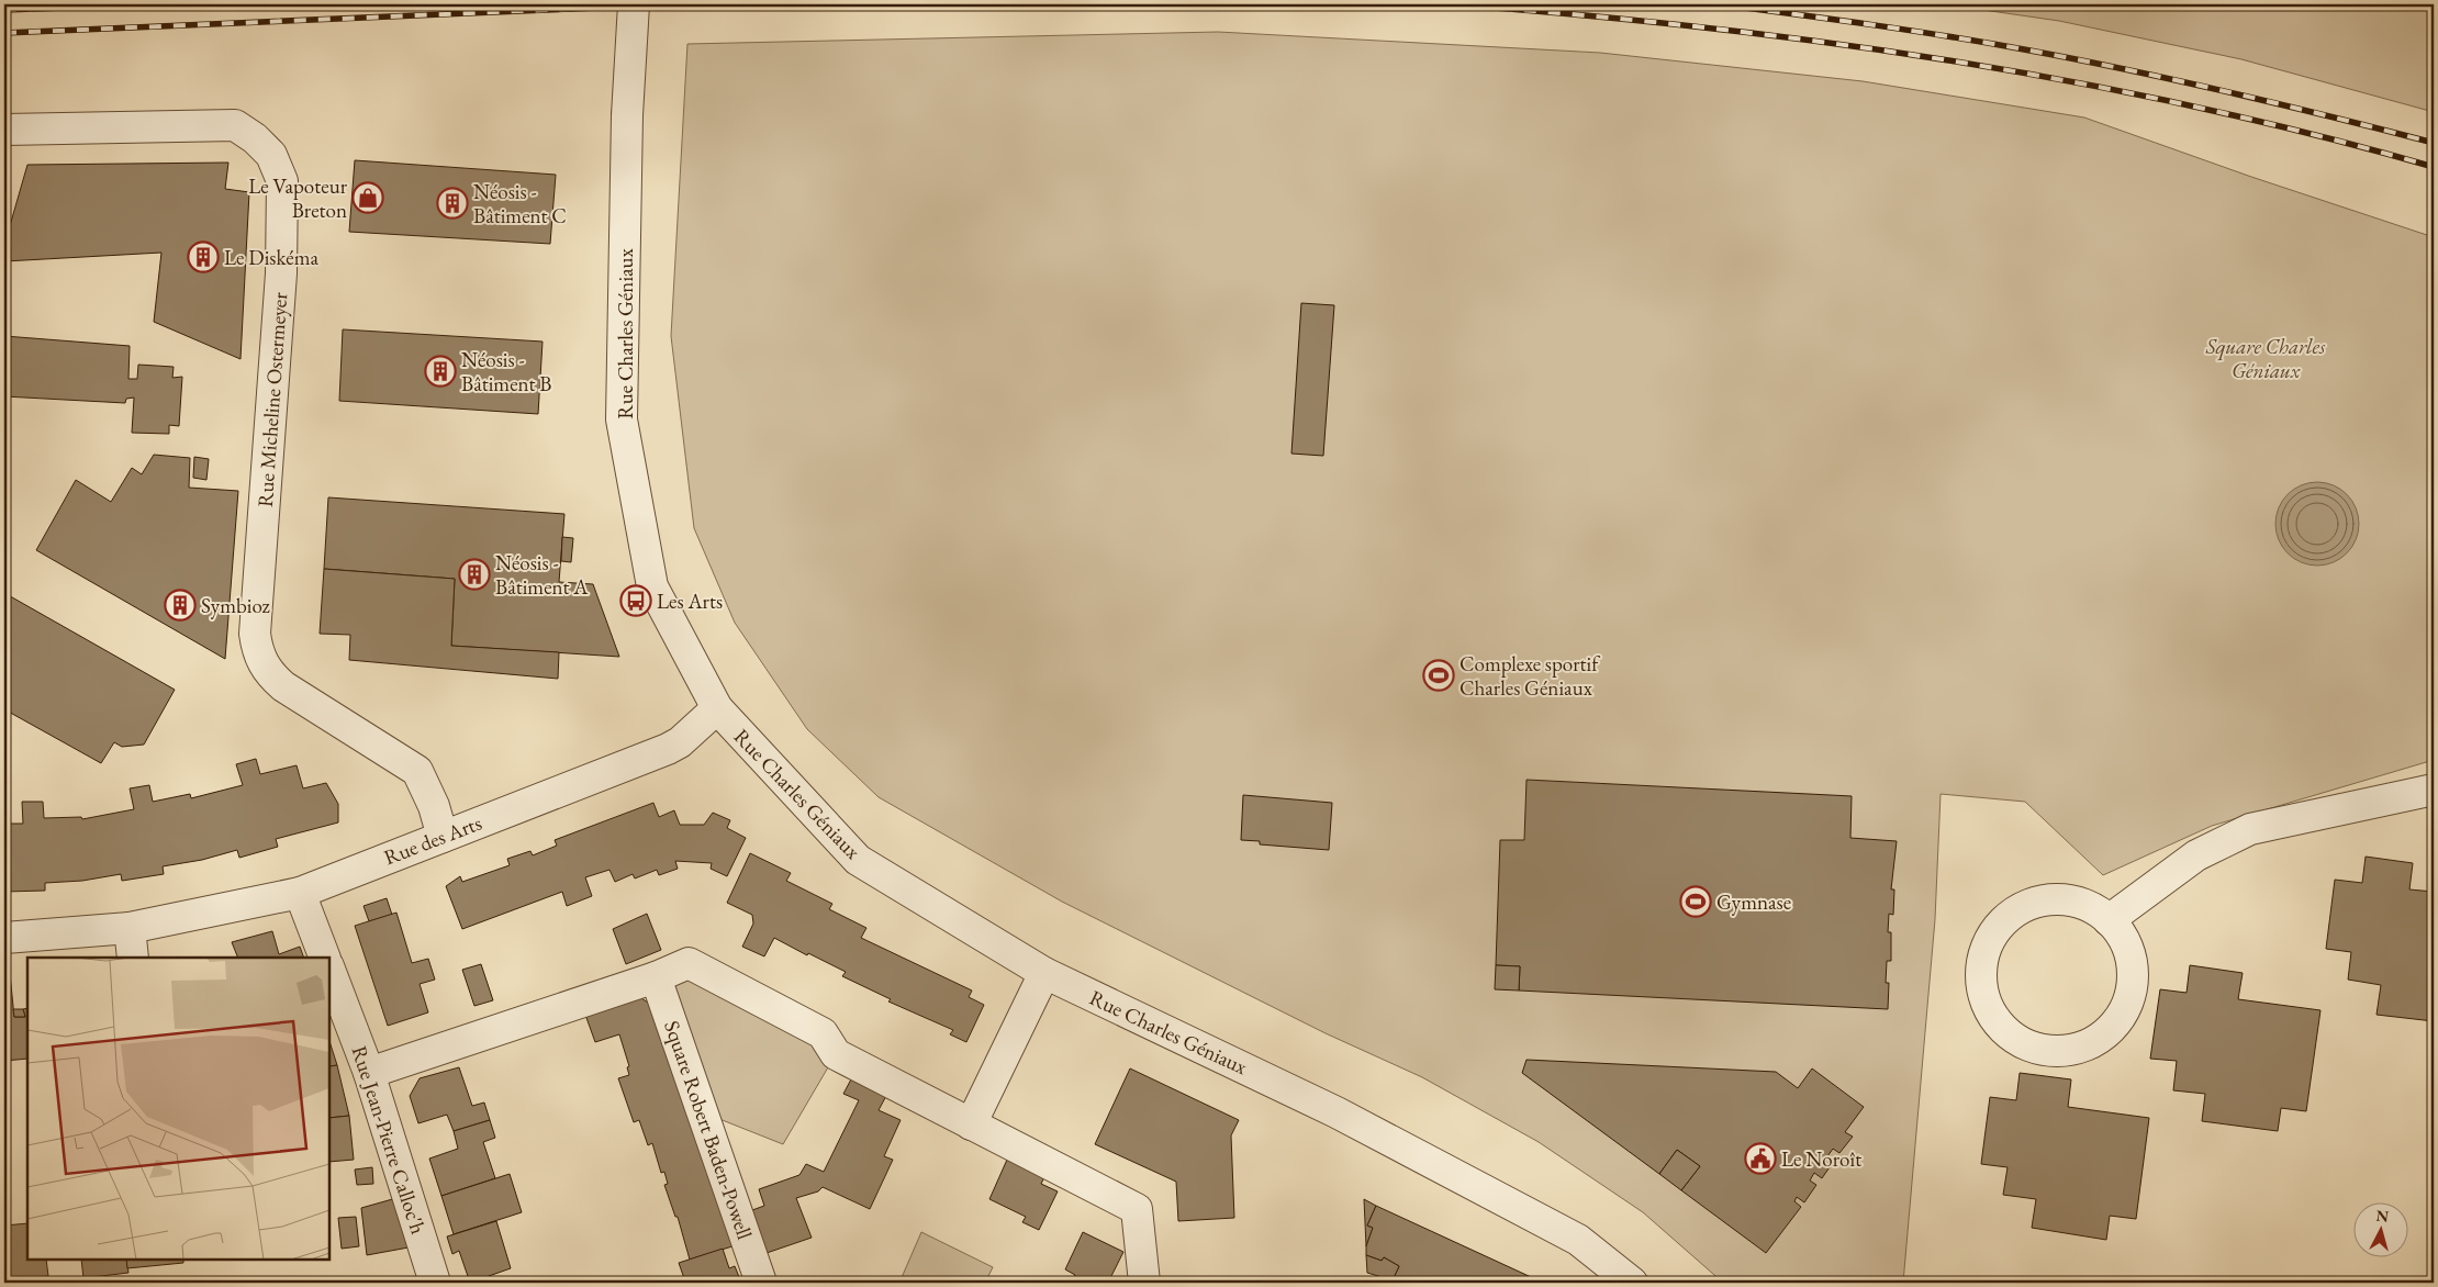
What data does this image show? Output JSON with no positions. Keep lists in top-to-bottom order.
{
  "streets": {
    "street": [
      "Rue Charles Géniaux",
      "Rue Micheline Ostermeyer",
      "Rue des Arts",
      "Square Robert Baden-Powell",
      "Rue Jean-Pierre Calloc'h"
    ]
  },
  "crossings": [
    ["Rue Charles Géniaux", "Rue des Arts"],
    ["Rue Micheline Ostermeyer", "Rue des Arts"]
  ],
  "parks": ["Square Charles Géniaux"],
  "places": {
    "shop": ["Le Vapoteur Breton"],
    "building": [
      "Néosis - Bâtiment C",
      "Le Diskéma",
      "Néosis - Bâtiment B",
      "Néosis - Bâtiment A",
      "Symbioz"
    ],
    "bus stop": ["Les Arts"],
    "sports": ["Complexe sportif Charles Géniaux", "Gymnase"],
    "public building": ["Le Noroît"]
  },
  "north": "top"
}
